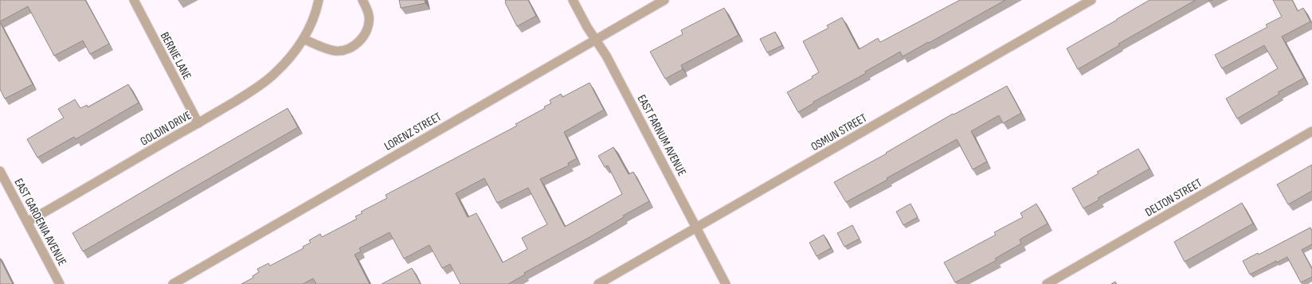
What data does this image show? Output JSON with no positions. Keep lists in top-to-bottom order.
{
  "streets": {
    "street": [
      "BERNIE LANE",
      "GOLDIN DRIVE",
      "LORENZ STREET",
      "OSMUN STREET",
      "EAST FARNUM AVENUE",
      "DELTON STREET",
      "EAST GARDENIA AVENUE"
    ]
  },
  "crossings": [
    ["BERNIE LANE", "GOLDIN DRIVE"],
    ["GOLDIN DRIVE", "EAST GARDENIA AVENUE"],
    ["LORENZ STREET", "EAST FARNUM AVENUE"],
    ["OSMUN STREET", "EAST FARNUM AVENUE"]
  ]
}
